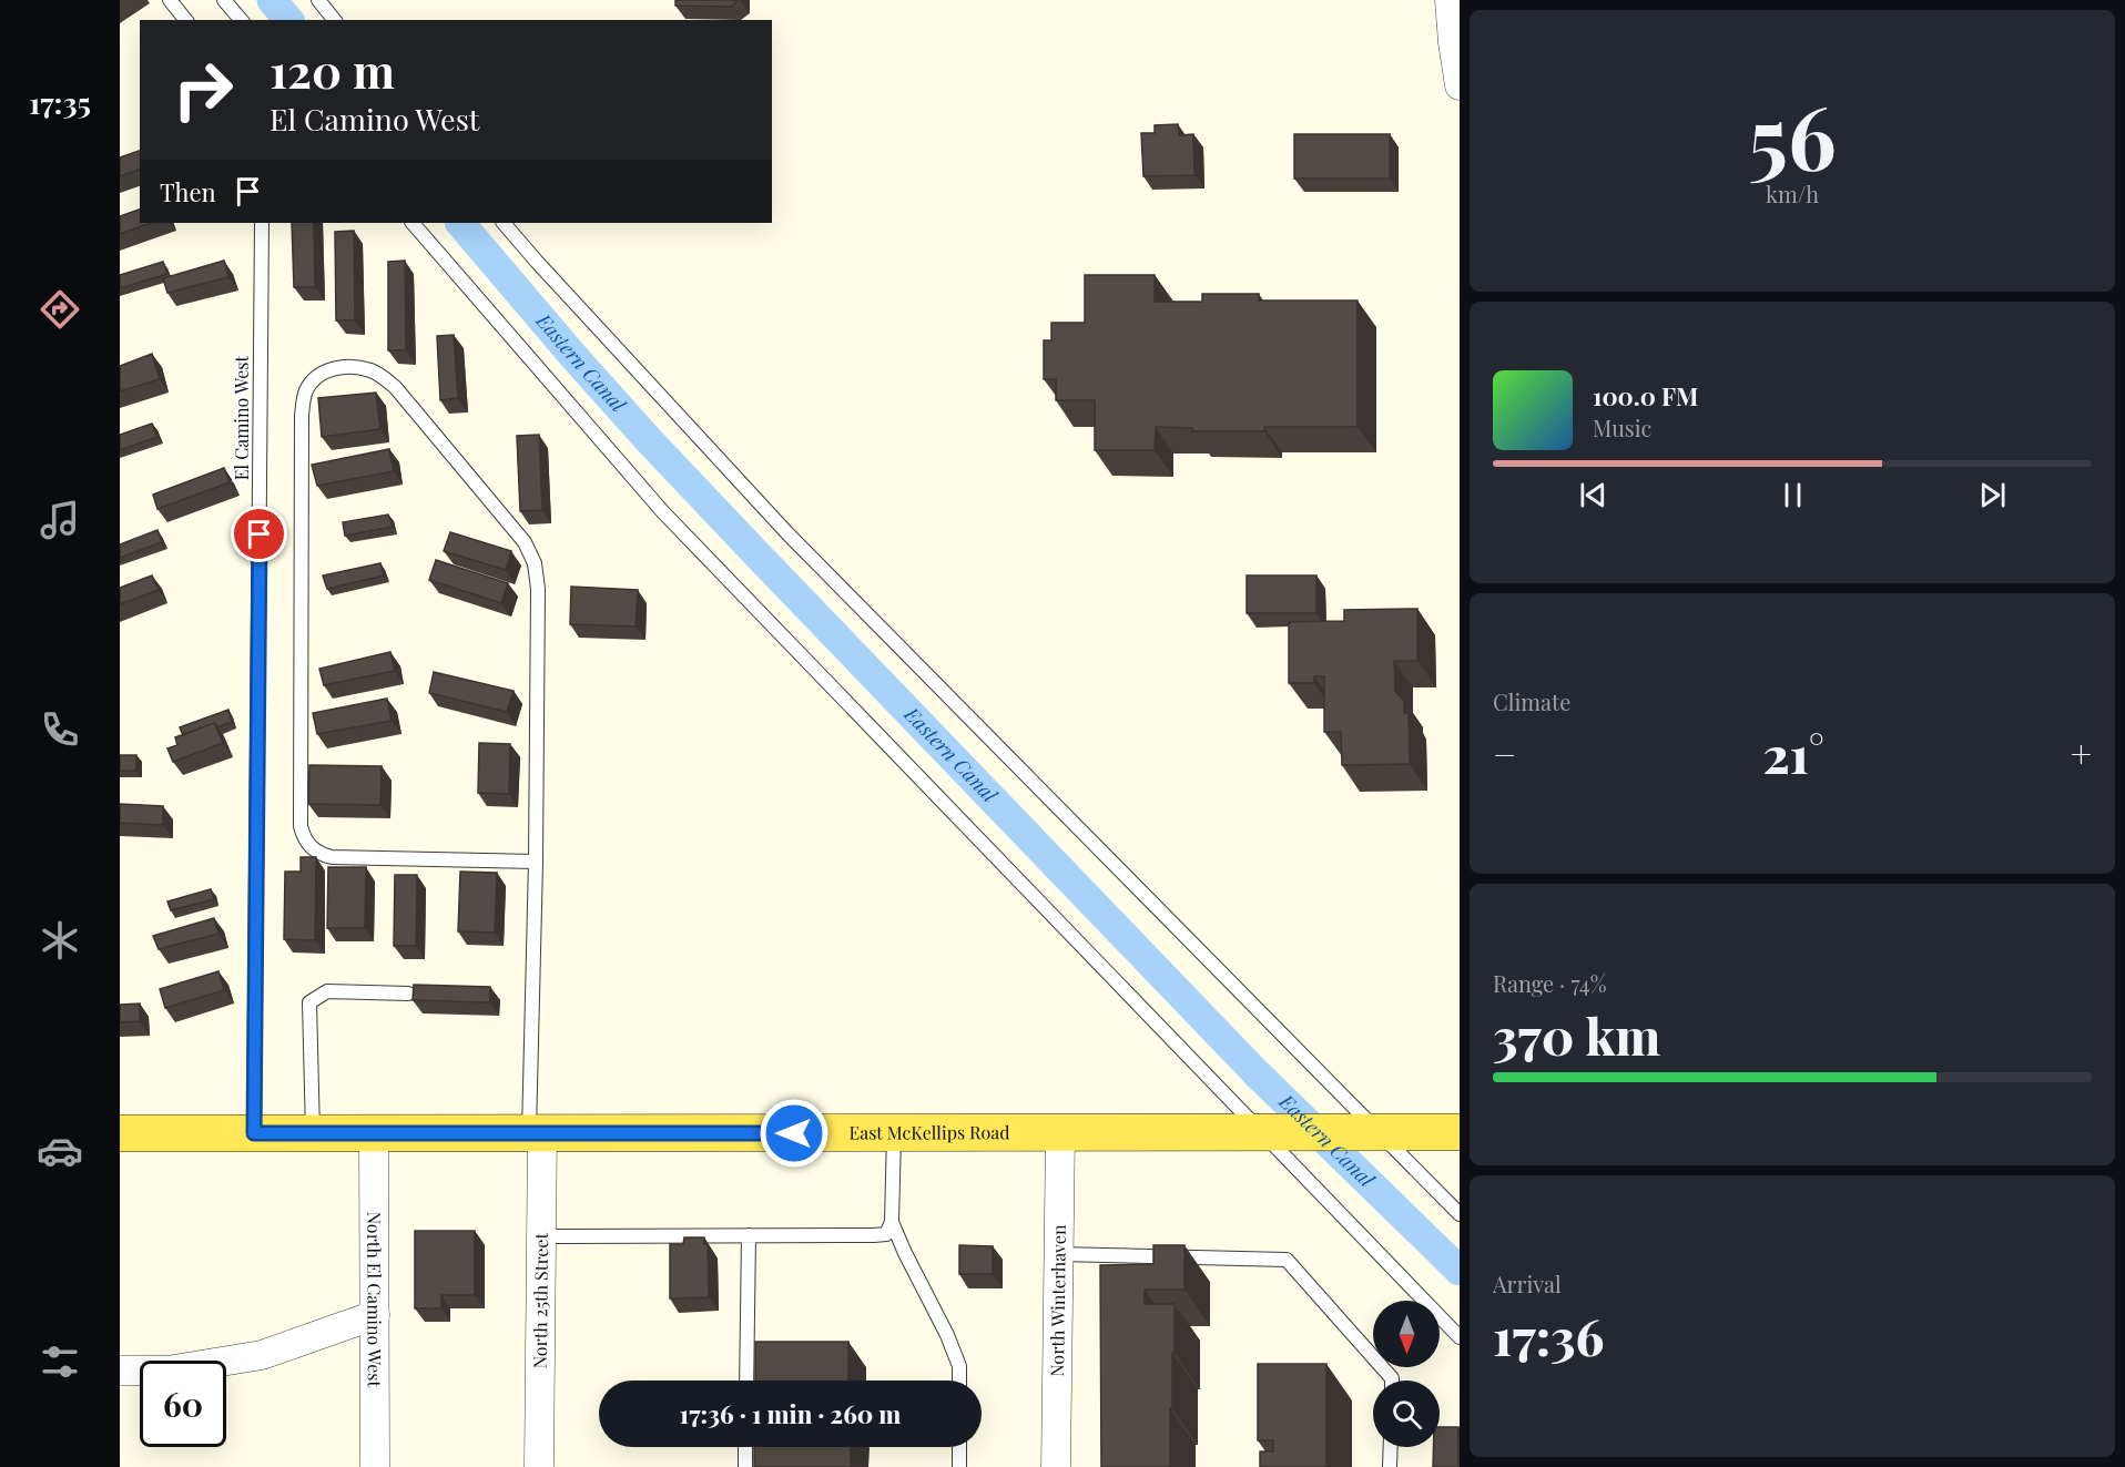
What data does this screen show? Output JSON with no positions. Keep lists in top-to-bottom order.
{
  "streets": {
    "main road": ["East McKellips Road"],
    "street": ["North Winterhaven", "North El Camino West", "North 25th Street"],
    "lane": ["El Camino West"]
  },
  "crossings": [
    ["El Camino West", "East McKellips Road"],
    ["East McKellips Road", "North Winterhaven"],
    ["East McKellips Road", "North El Camino West"],
    ["East McKellips Road", "North 25th Street"]
  ],
  "water": ["Eastern Canal"],
  "north": "bottom",
  "page": {
    "tabs": "17:35",
    "tile": [
      ["56", "km/h"],
      "Climate",
      ["Range · 74%", "370 km"],
      ["Arrival", "17:36"]
    ],
    "turn": ["120 m", "El Camino West"],
    "then": "Then",
    "song": ["100.0 FM", "Music"],
    "heat": ["−", "21°", "+"],
    "limit": "60",
    "trip": "17:36 · 1 min · 260 m"
  }
}
